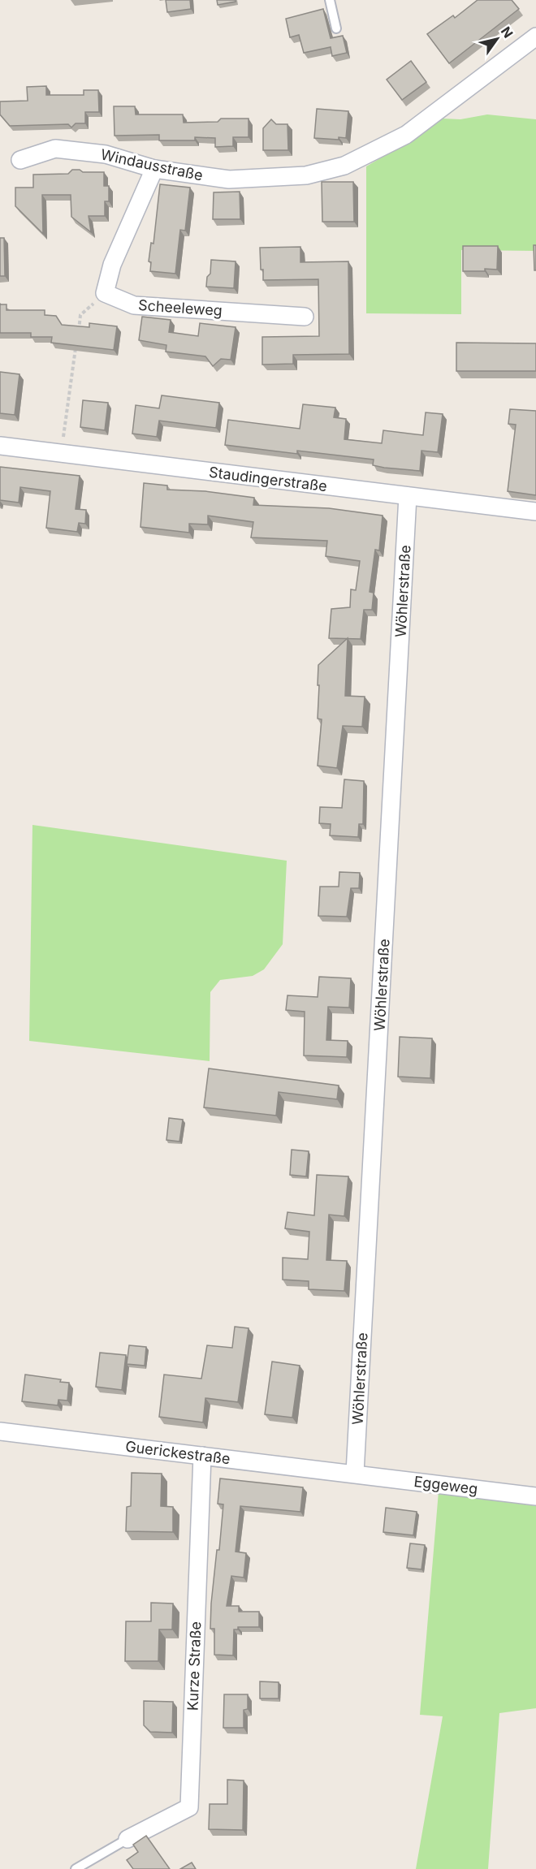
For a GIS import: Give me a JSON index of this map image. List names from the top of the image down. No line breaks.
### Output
{"streets":{"street":["Windausstraße","Scheeleweg","Staudingerstraße","Wöhlerstraße","Guerickestraße","Eggeweg","Kurze Straße"]},"crossings":[["Staudingerstraße","Wöhlerstraße"],["Wöhlerstraße","Guerickestraße"],["Wöhlerstraße","Eggeweg"],["Guerickestraße","Eggeweg"],["Guerickestraße","Kurze Straße"]],"north":"top right"}
